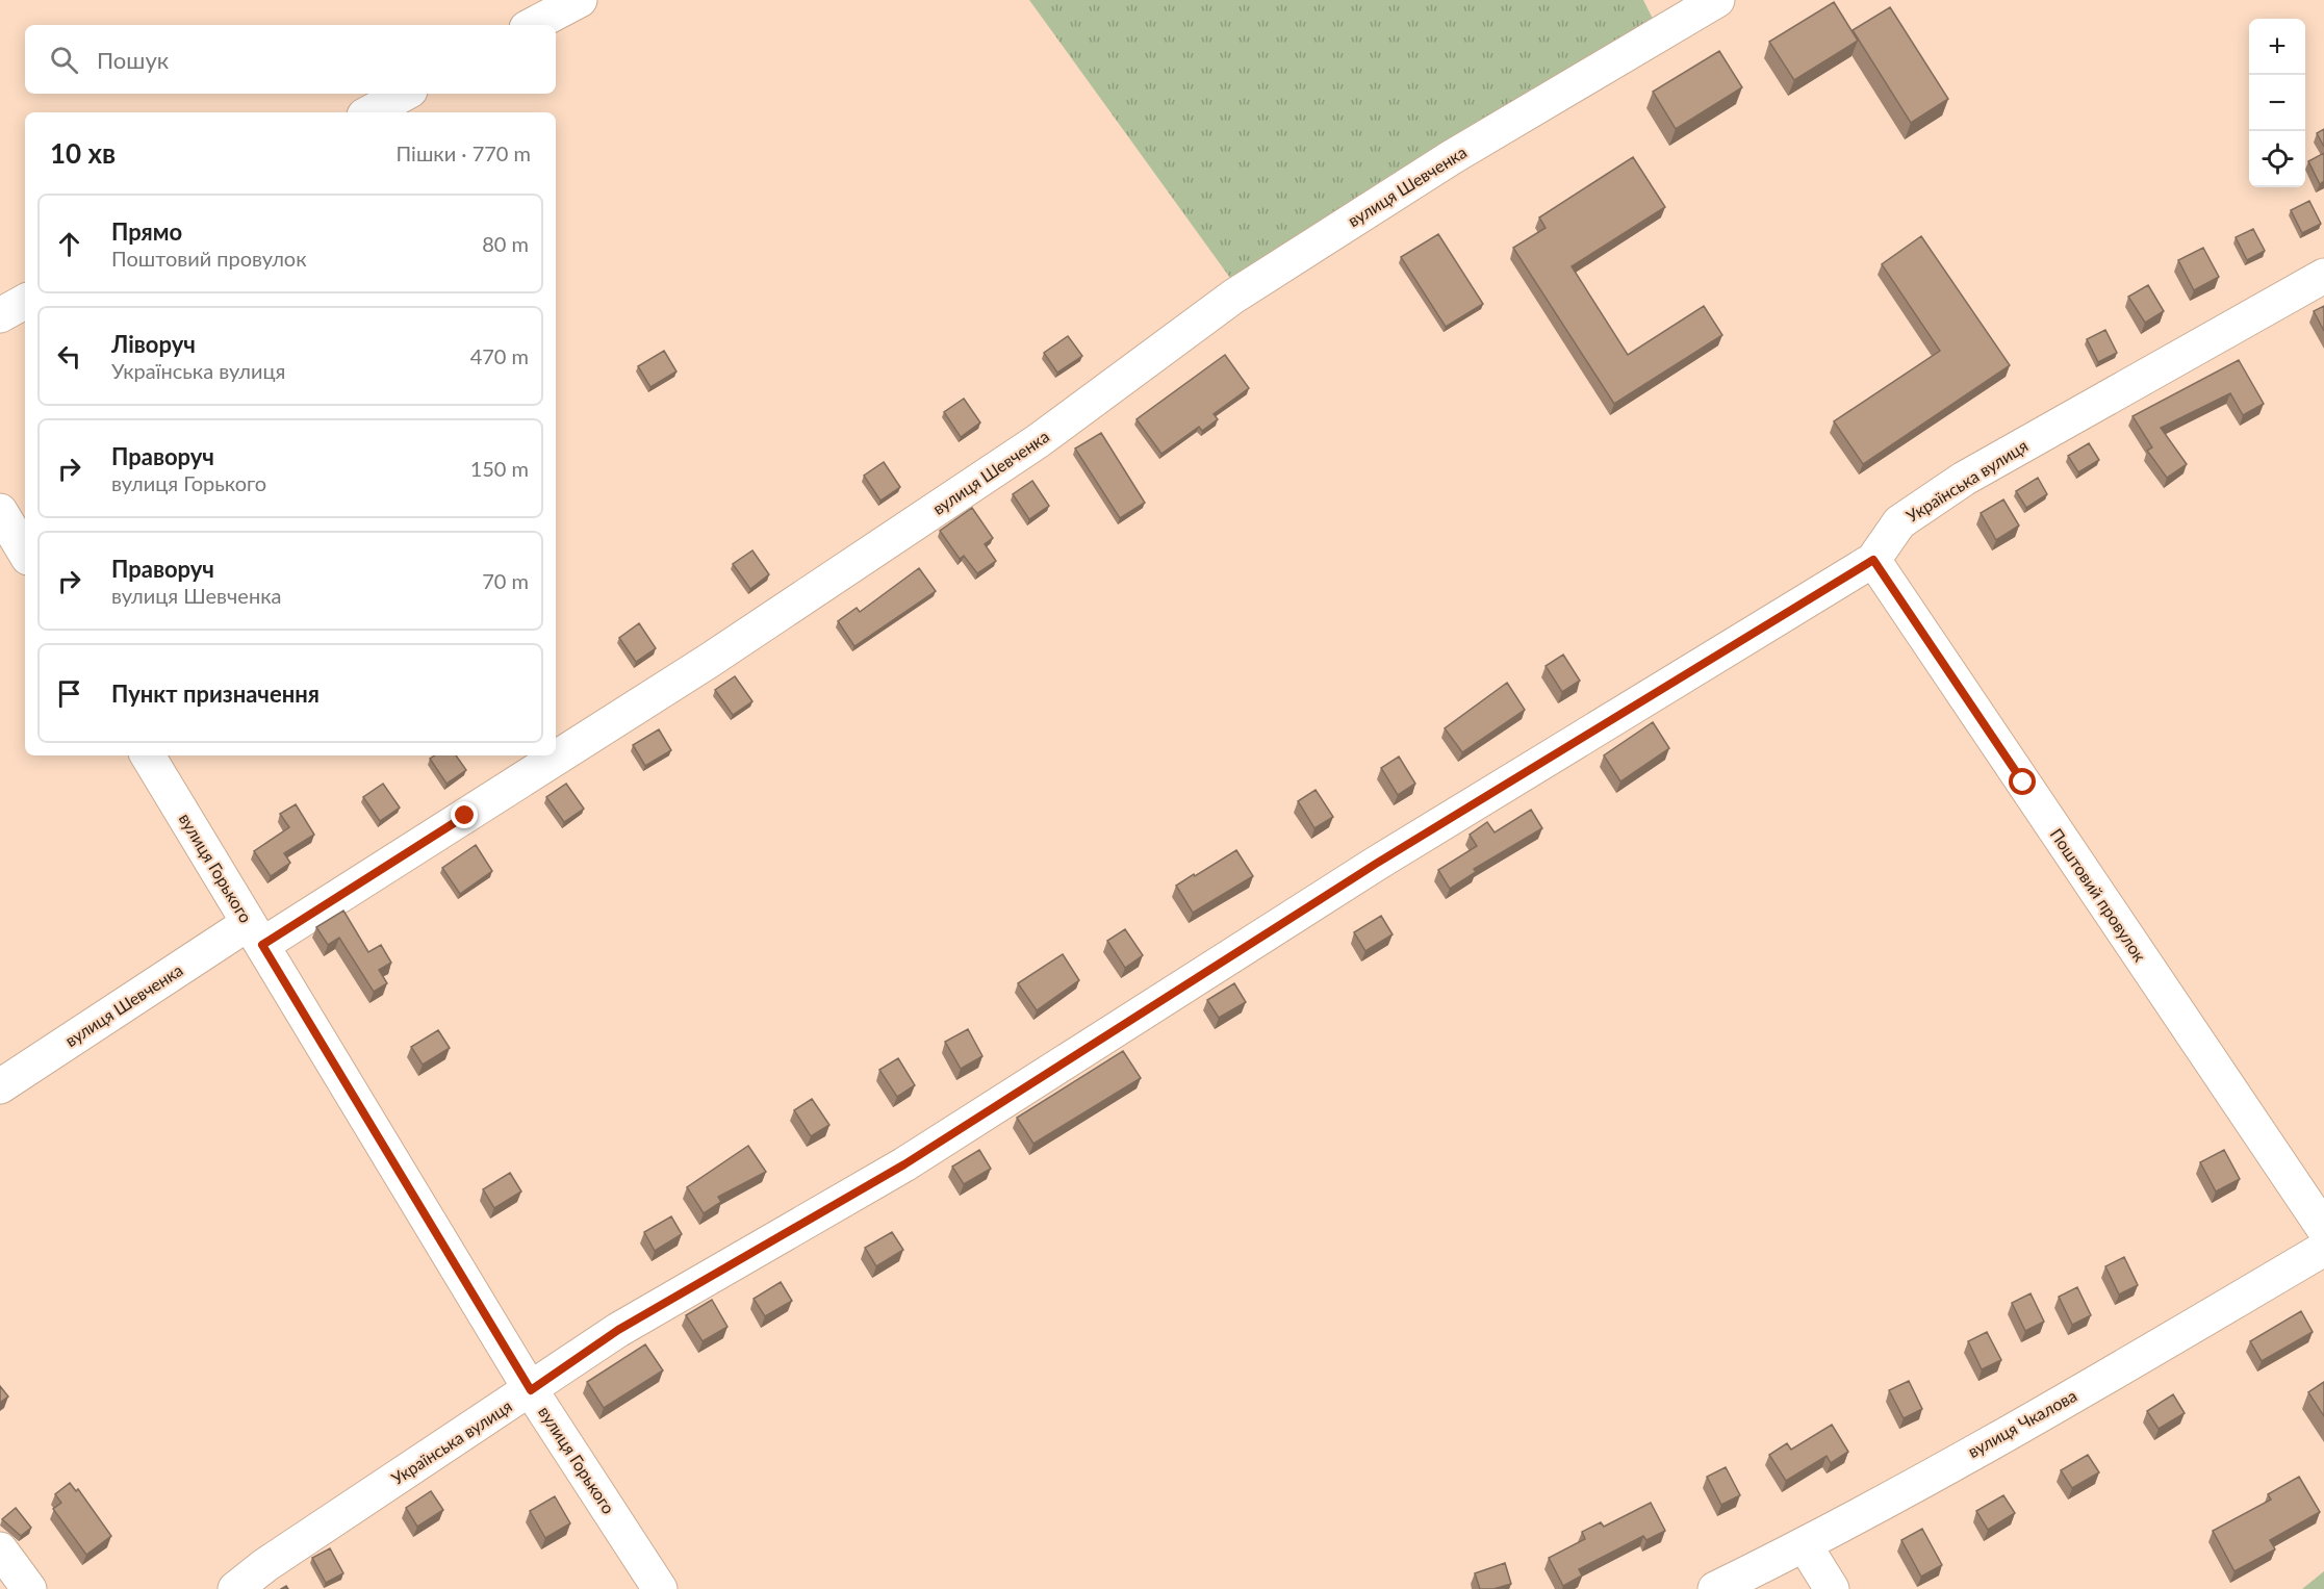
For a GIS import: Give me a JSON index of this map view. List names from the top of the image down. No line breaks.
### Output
{"streets":{"street":["вулиця Шевченка","Українська вулиця","вулиця Горького","Поштовий провулок","вулиця Чкалова"]},"crossings":[["вулиця Шевченка","вулиця Горького"],["Українська вулиця","вулиця Горького"],["Українська вулиця","Поштовий провулок"]],"page":{"map_buttons":["+","−"],"search":"Пошук","heading":["10 хв","Пішки · 770 m"],"list":[["Прямо","Поштовий провулок","80 m"],["Ліворуч","Українська вулиця","470 m"],["Праворуч","вулиця Горького","150 m"],["Праворуч","вулиця Шевченка","70 m"],"Пункт призначення"]}}
